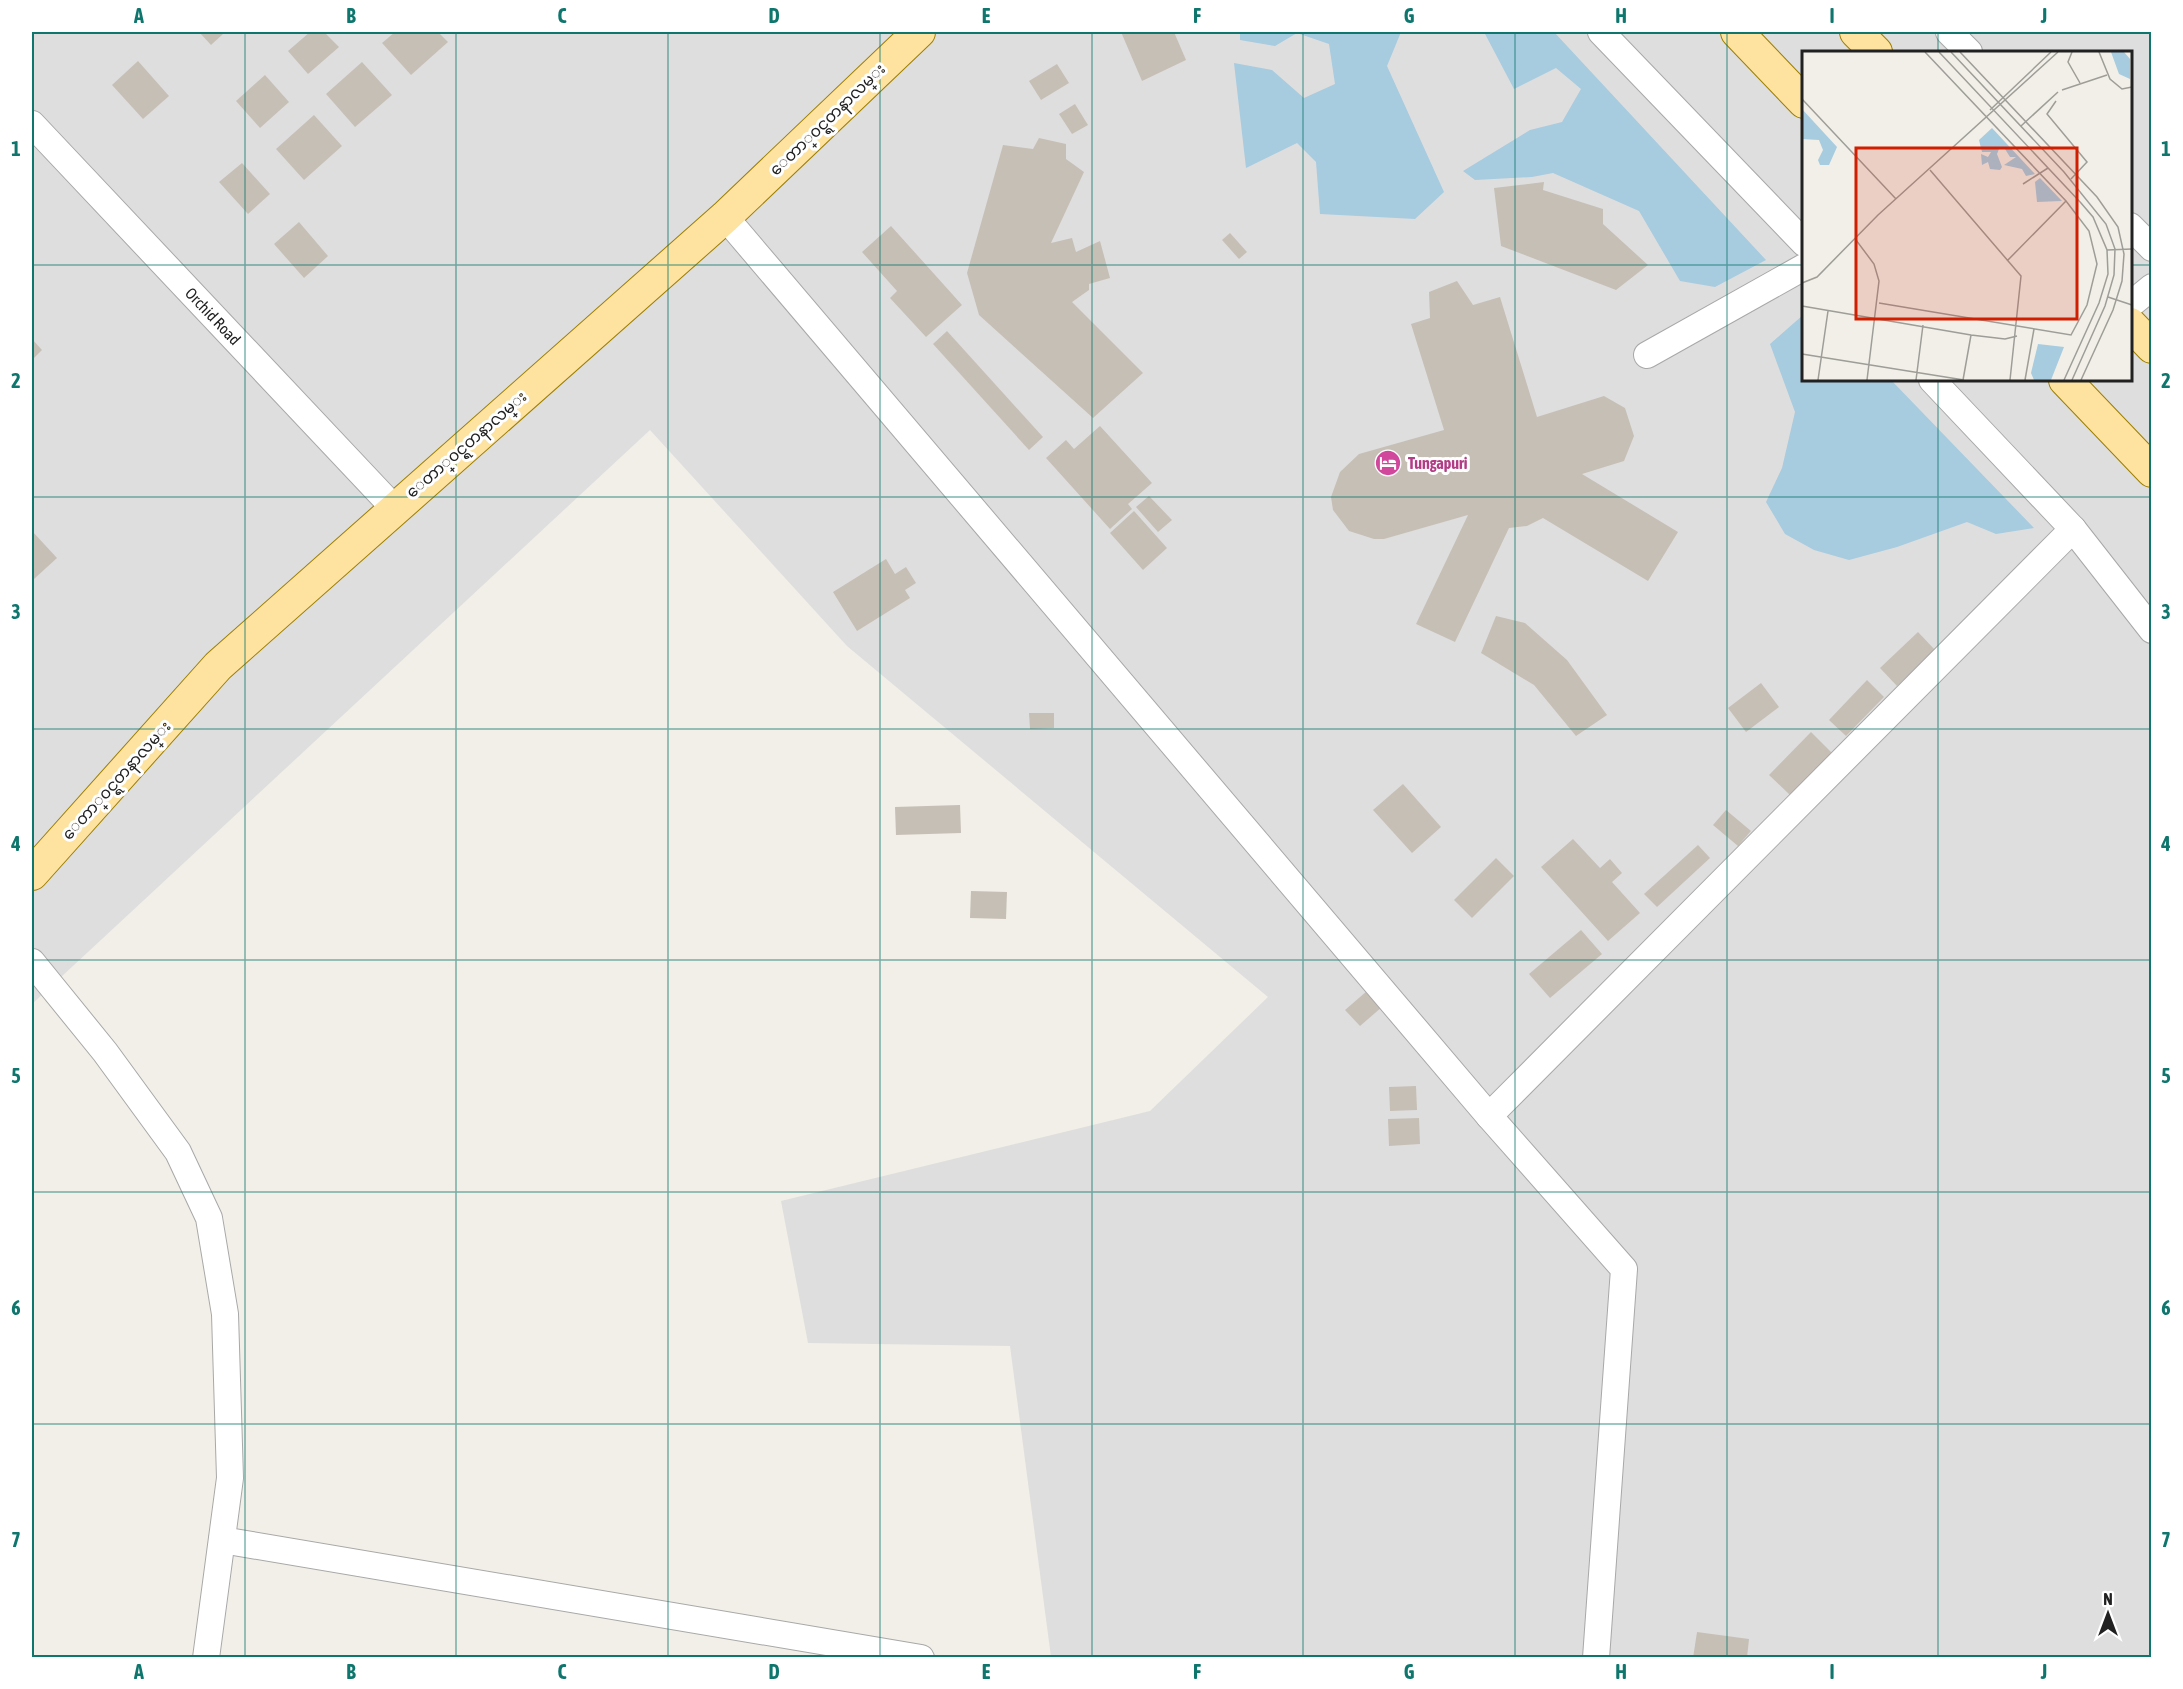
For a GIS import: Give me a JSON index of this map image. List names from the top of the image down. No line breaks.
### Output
{"streets":{"main road":["ေတာ္၀င္ရတနာလမ္း"],"street":["Orchid Road"]},"crossings":[["ေတာ္၀င္ရတနာလမ္း","Orchid Road"]],"places":{"hotel":["Tungapuri"]},"north":"top","grid":{"columns":["A","B","C","D","E","F","G","H","I","J"],"rows":["1","2","3","4","5","6","7"]}}
